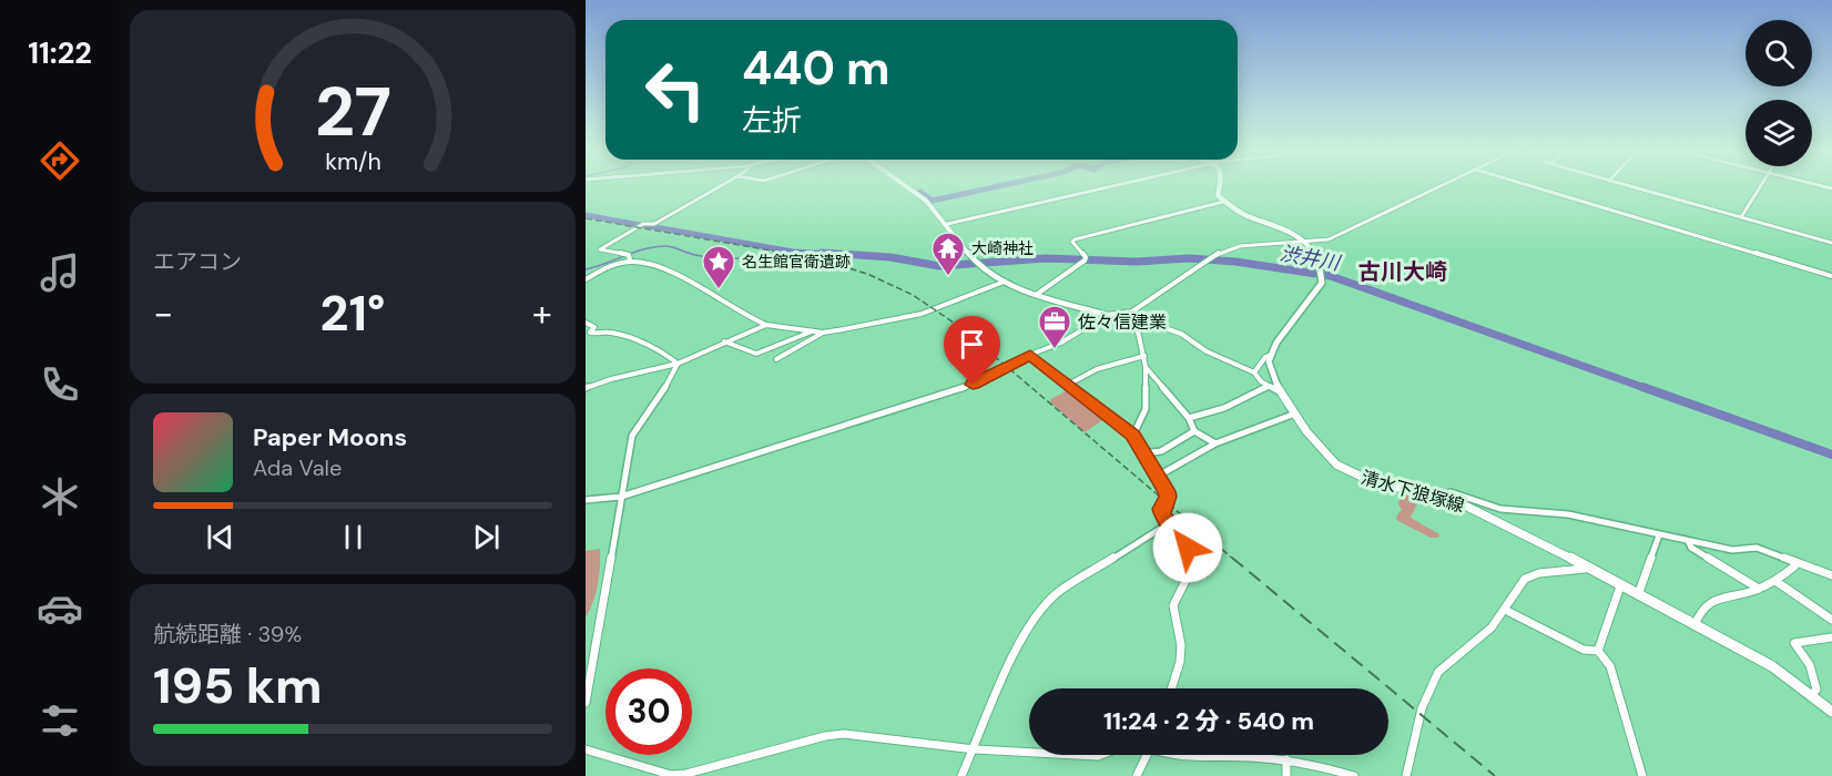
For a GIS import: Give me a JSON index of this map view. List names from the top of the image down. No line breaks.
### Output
{"streets":{"main road":["清水下狼塚線"]},"districts":["古川大崎"],"water":["渋井川"],"places":{"temple":["大崎神社"],"place":["名生館官衛遺跡"],"office":["佐々信建業"]},"page":{"tabs":"11:22","turn":["440 m","左折"],"tile":["エアコン",["航続距離 · 39%","195 km"]],"heat":["−","21°","+"],"song":["Paper Moons","Ada Vale"],"limit":"30","trip":"11:24 · 2 分 · 540 m","gauge":["27","km/h"]}}
